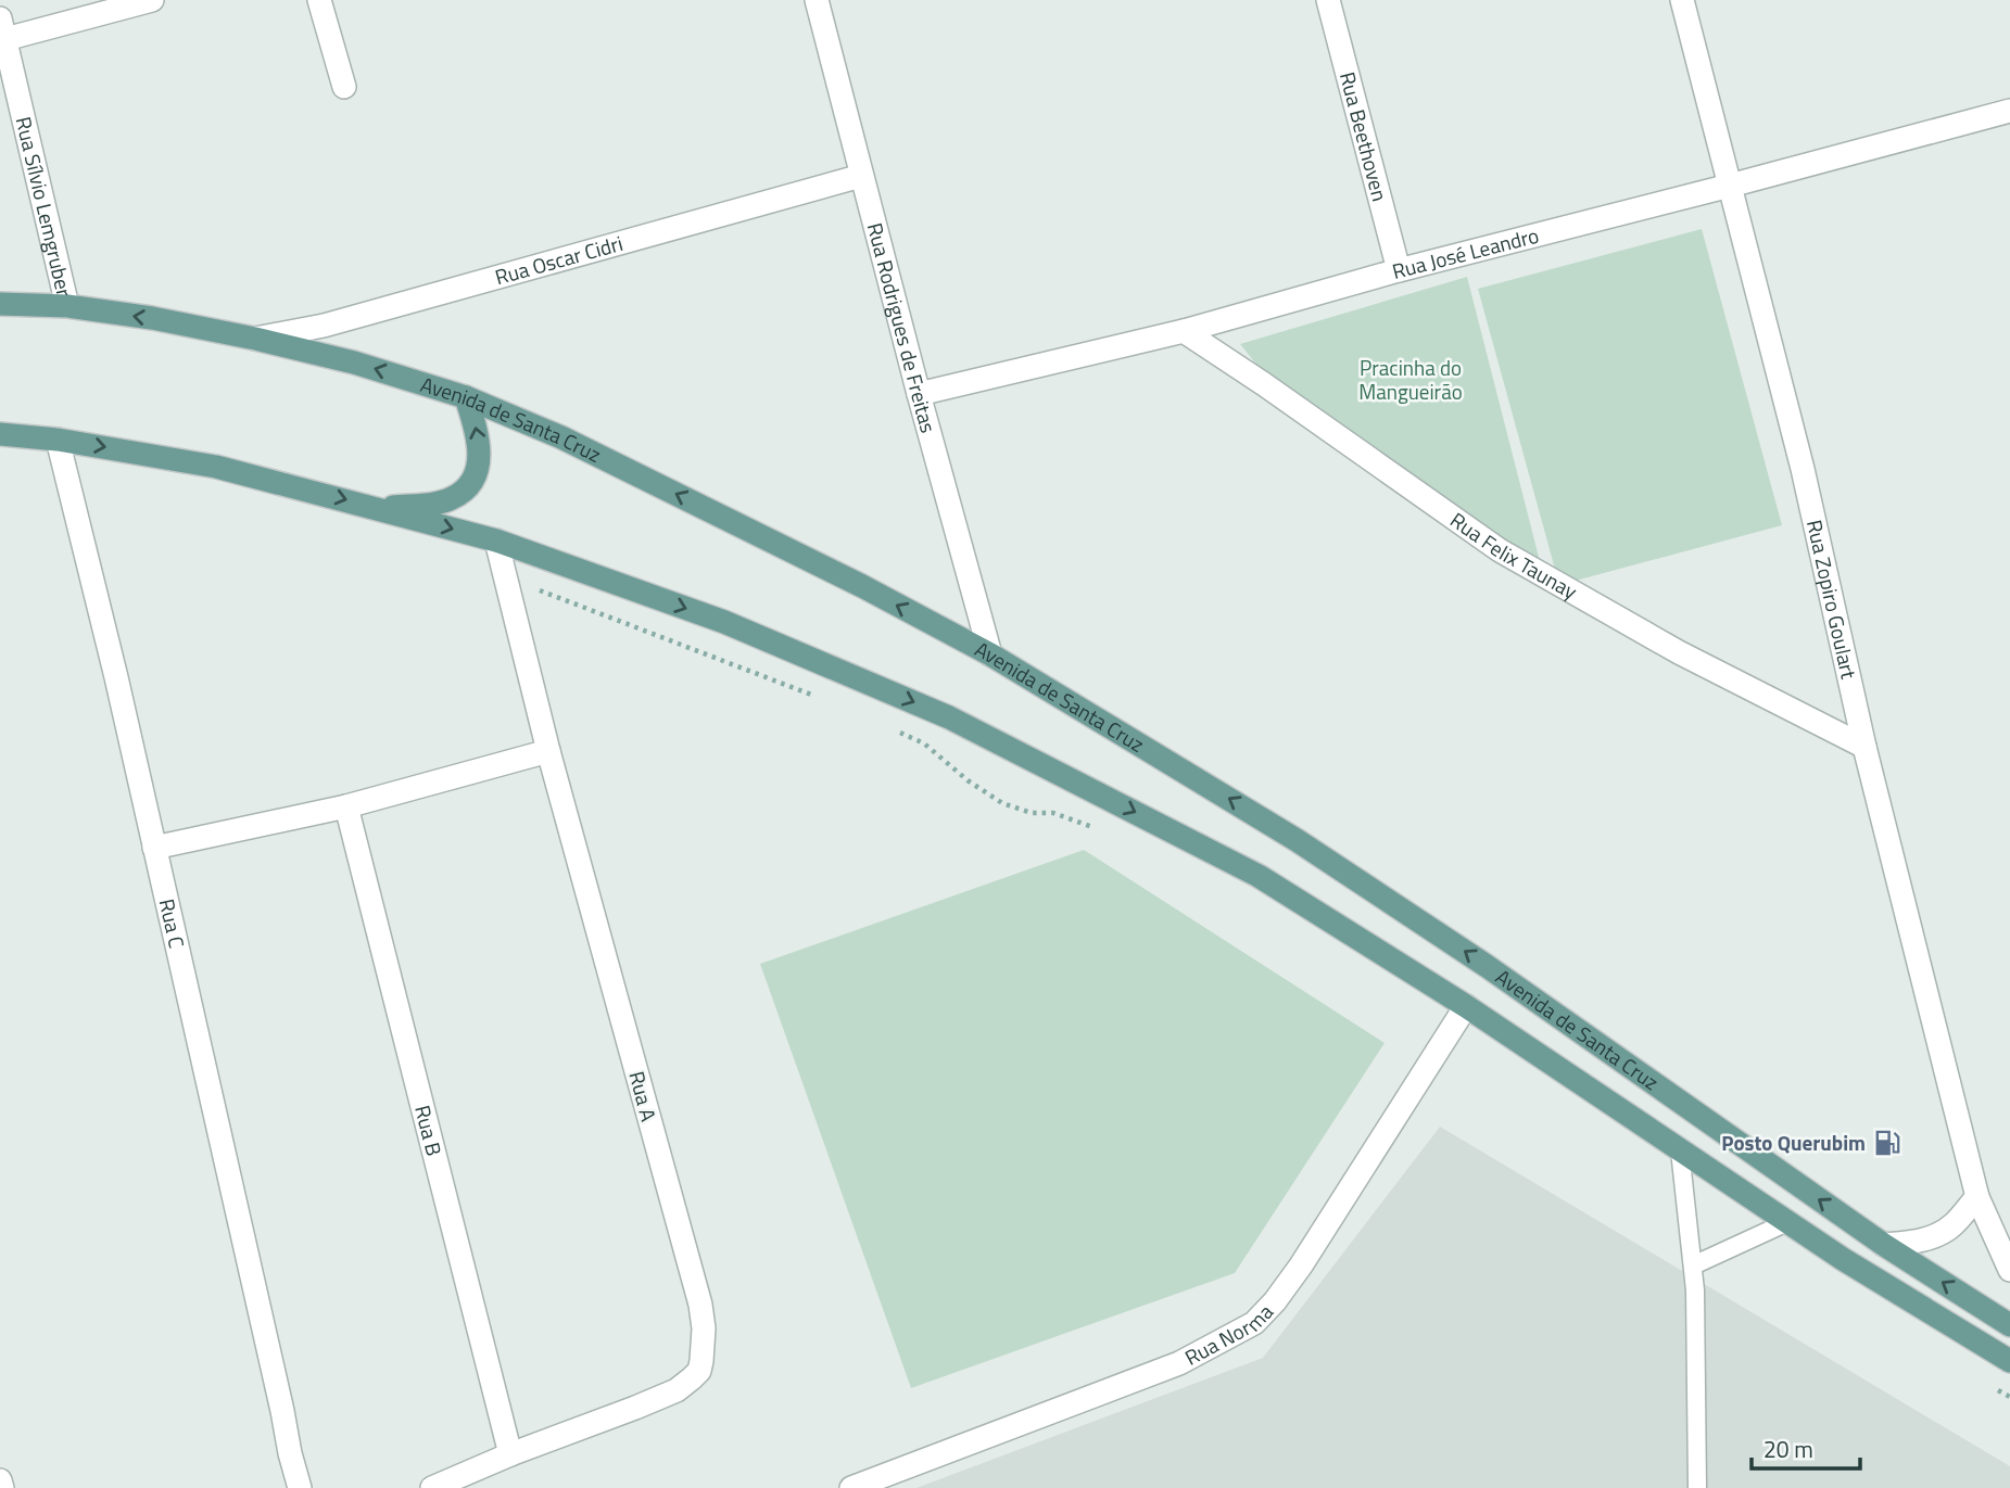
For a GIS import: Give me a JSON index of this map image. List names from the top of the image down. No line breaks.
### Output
{"streets":{"main road":["Avenida de Santa Cruz"],"street":["Rua Beethoven","Rua Sílvio Lemgruber","Rua José Leandro","Rua Oscar Cidri","Rua Rodrigues de Freitas","Rua Felix Taunay","Rua Zopiro Goulart","Rua C","Rua A","Rua B","Rua Norma"]},"crossings":[["Rua Beethoven","Rua José Leandro"],["Rua Sílvio Lemgruber","Avenida de Santa Cruz"],["Rua José Leandro","Rua Rodrigues de Freitas"],["Rua José Leandro","Rua Felix Taunay"],["Rua José Leandro","Rua Zopiro Goulart"],["Rua Oscar Cidri","Rua Rodrigues de Freitas"],["Rua Oscar Cidri","Avenida de Santa Cruz"],["Rua Rodrigues de Freitas","Avenida de Santa Cruz"],["Avenida de Santa Cruz","Rua C"],["Avenida de Santa Cruz","Rua A"],["Avenida de Santa Cruz","Rua Norma"],["Rua Felix Taunay","Rua Zopiro Goulart"],["Rua A","Rua B"]],"parks":["Pracinha do Mangueirão"],"places":{"fuel station":["Posto Querubim"]},"scale_bar":"20 m"}
